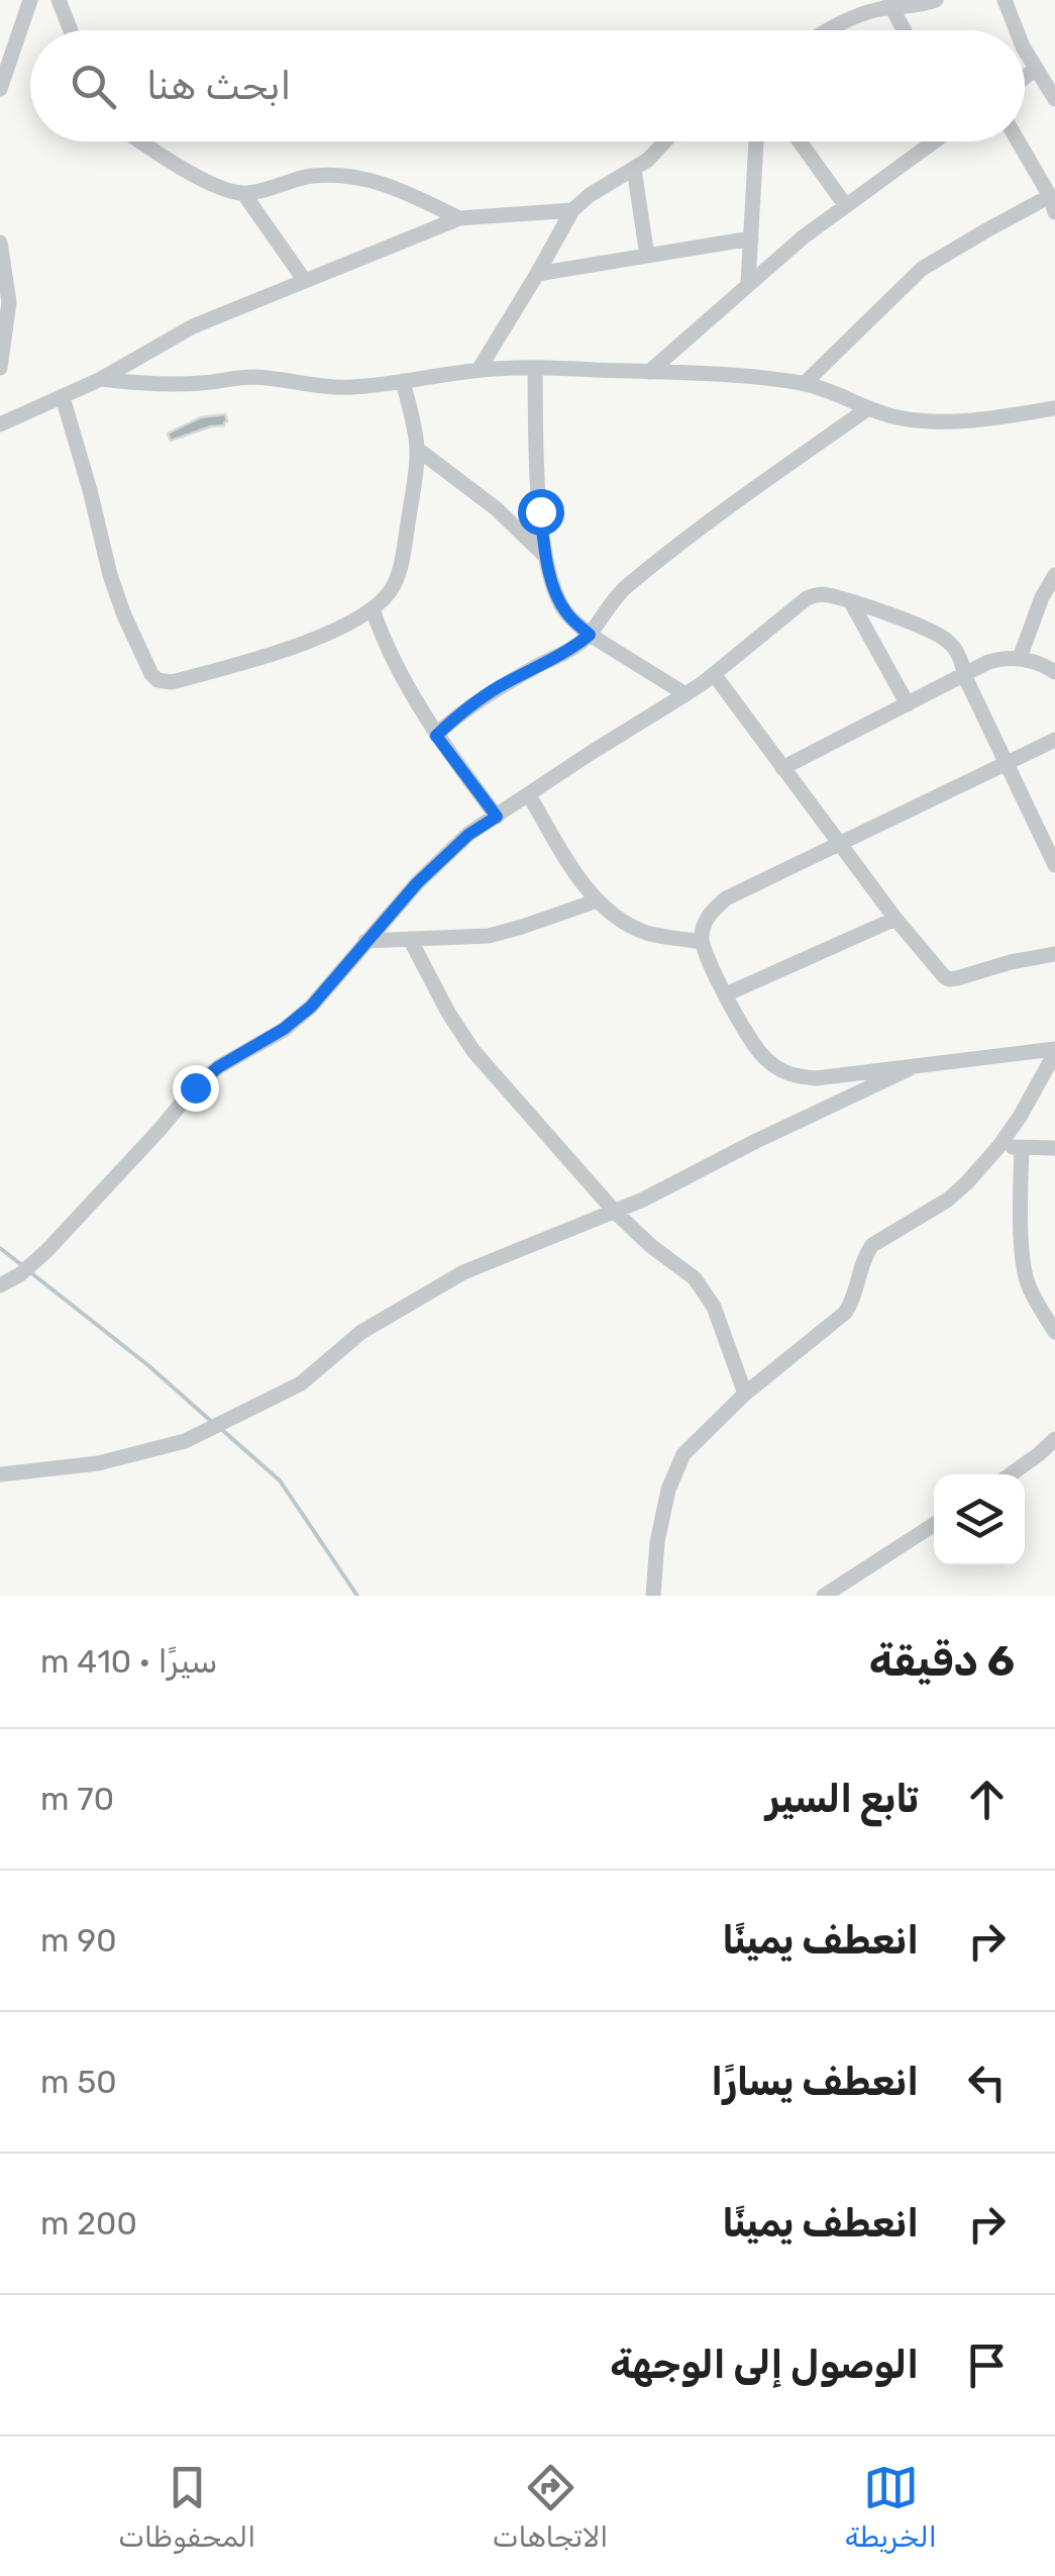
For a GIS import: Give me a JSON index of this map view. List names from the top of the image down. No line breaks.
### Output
{"page":{"search":"ابحث هنا","heading":["6 دقيقة","سيرًا · 410 m"],"list":[["تابع السير","70 m"],["انعطف يمينًا","90 m"],["انعطف يسارًا","50 m"],["انعطف يمينًا","200 m"],"الوصول إلى الوجهة"],"nav":["الخريطة","الاتجاهات","المحفوظات"]}}
